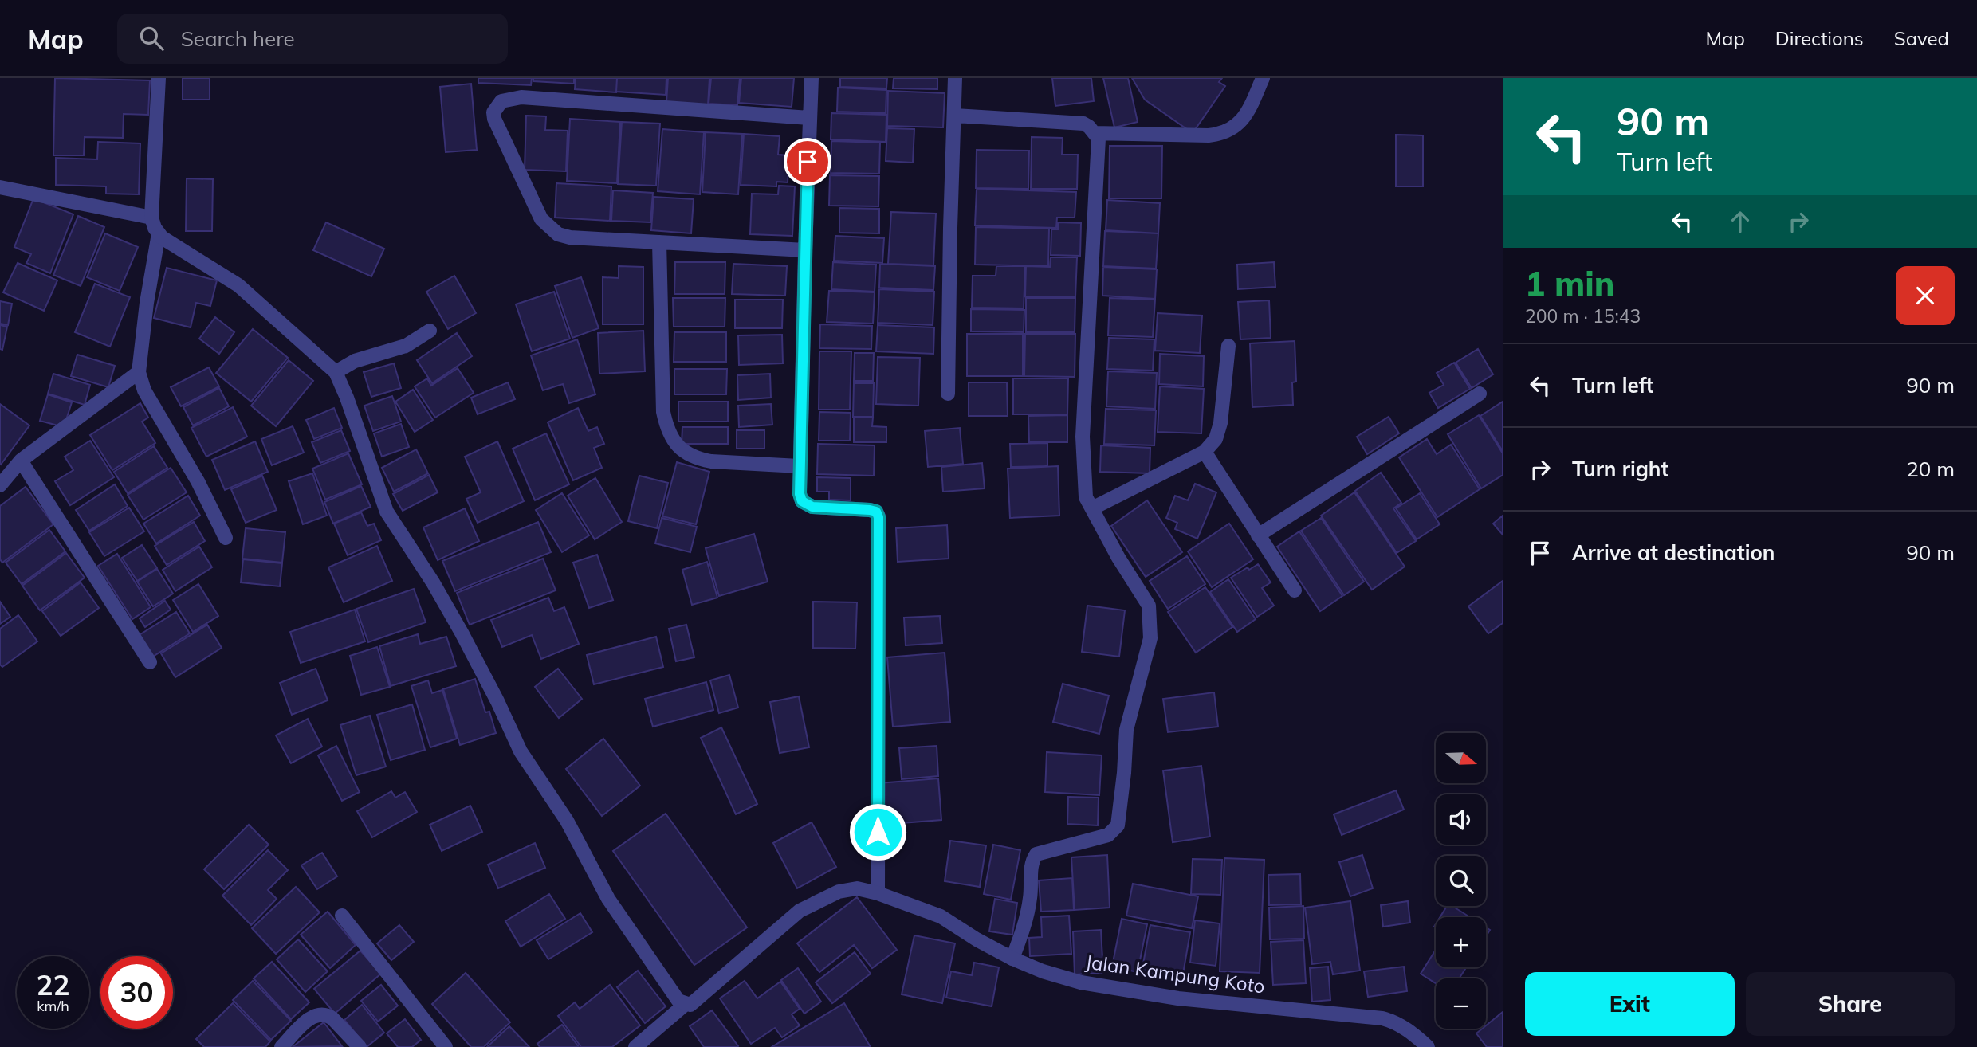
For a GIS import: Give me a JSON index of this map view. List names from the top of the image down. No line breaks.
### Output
{"streets":{"street":["Jalan Kampung Koto"]},"north":"right","page":{"header":"Map","search":"Search here","nav":["Map","Directions","Saved"],"turn":["90 m","Turn left"],"heading":["1 min","200 m · 15:43"],"list":[{"name":"Turn left","value":"90 m"},{"name":"Turn right","value":"20 m"},{"name":"Arrive at destination","value":"90 m"}],"map_buttons":["+","−"],"speed":"22 km/h","limit":"30","buttons":["Exit","Share"]}}
